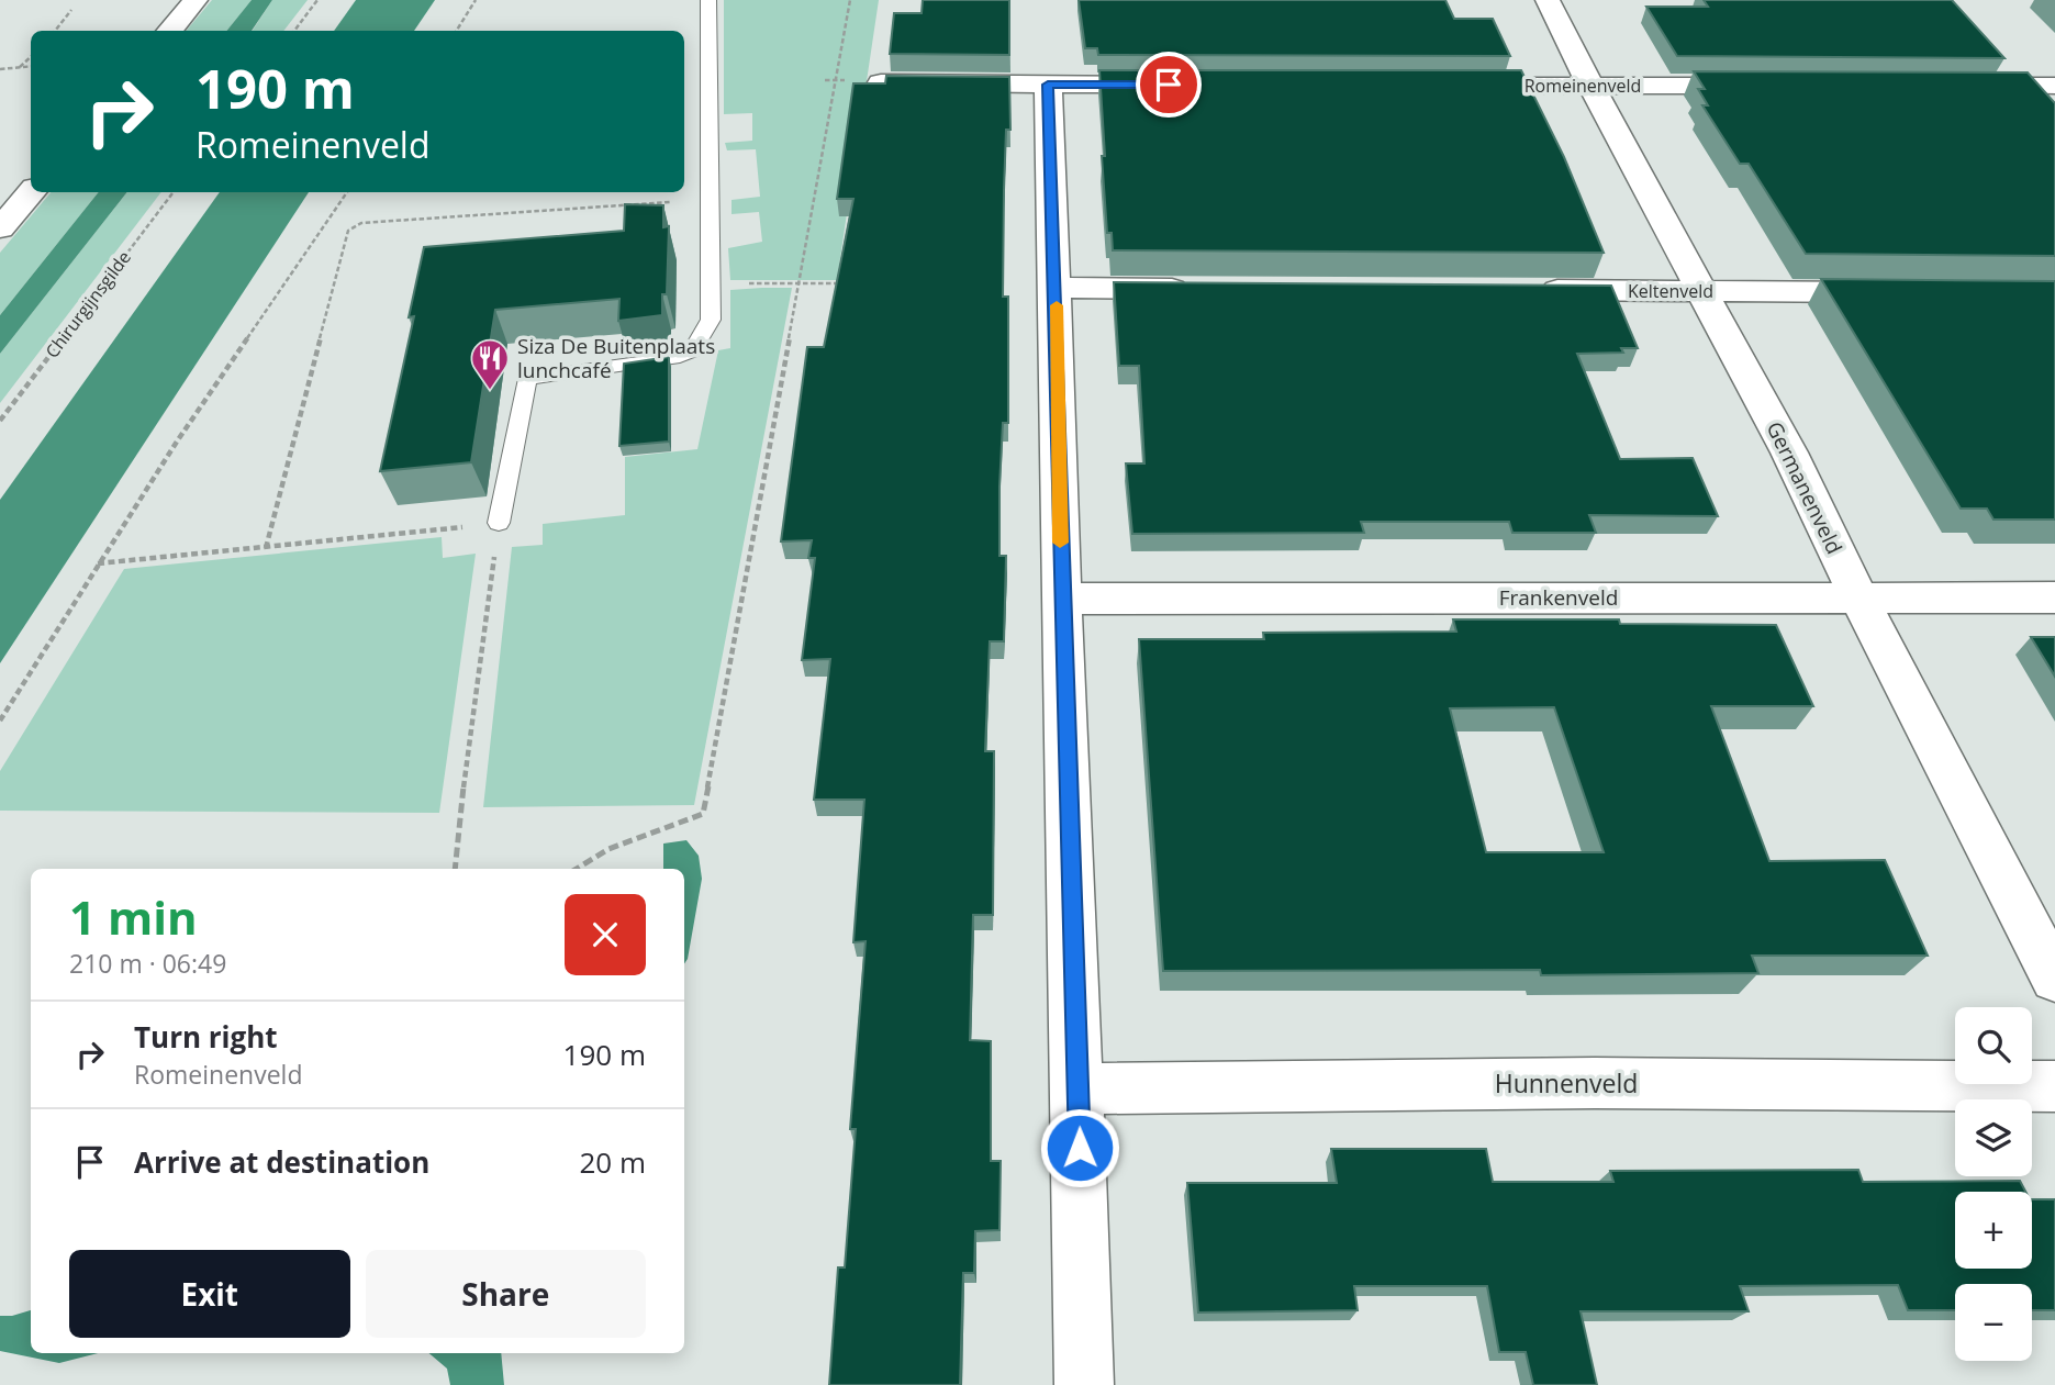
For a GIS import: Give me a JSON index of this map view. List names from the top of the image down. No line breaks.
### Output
{"streets":{"street":["Romeinenveld","Keltenveld","Germanenveld","Frankenveld","Hunnenveld"],"path":["Chirurgijnsgilde"]},"crossings":[["Romeinenveld","Germanenveld"],["Keltenveld","Germanenveld"],["Germanenveld","Frankenveld"]],"places":{"restaurant":["Siza De Buitenplaats lunchcafé"]},"page":{"turn":["190 m","Romeinenveld"],"heading":["1 min","210 m · 06:49"],"list":[{"name":"Turn right","note":"Romeinenveld","value":"190 m"},{"name":"Arrive at destination","value":"20 m"}],"map_buttons":["+","−"],"buttons":["Exit","Share"]}}
